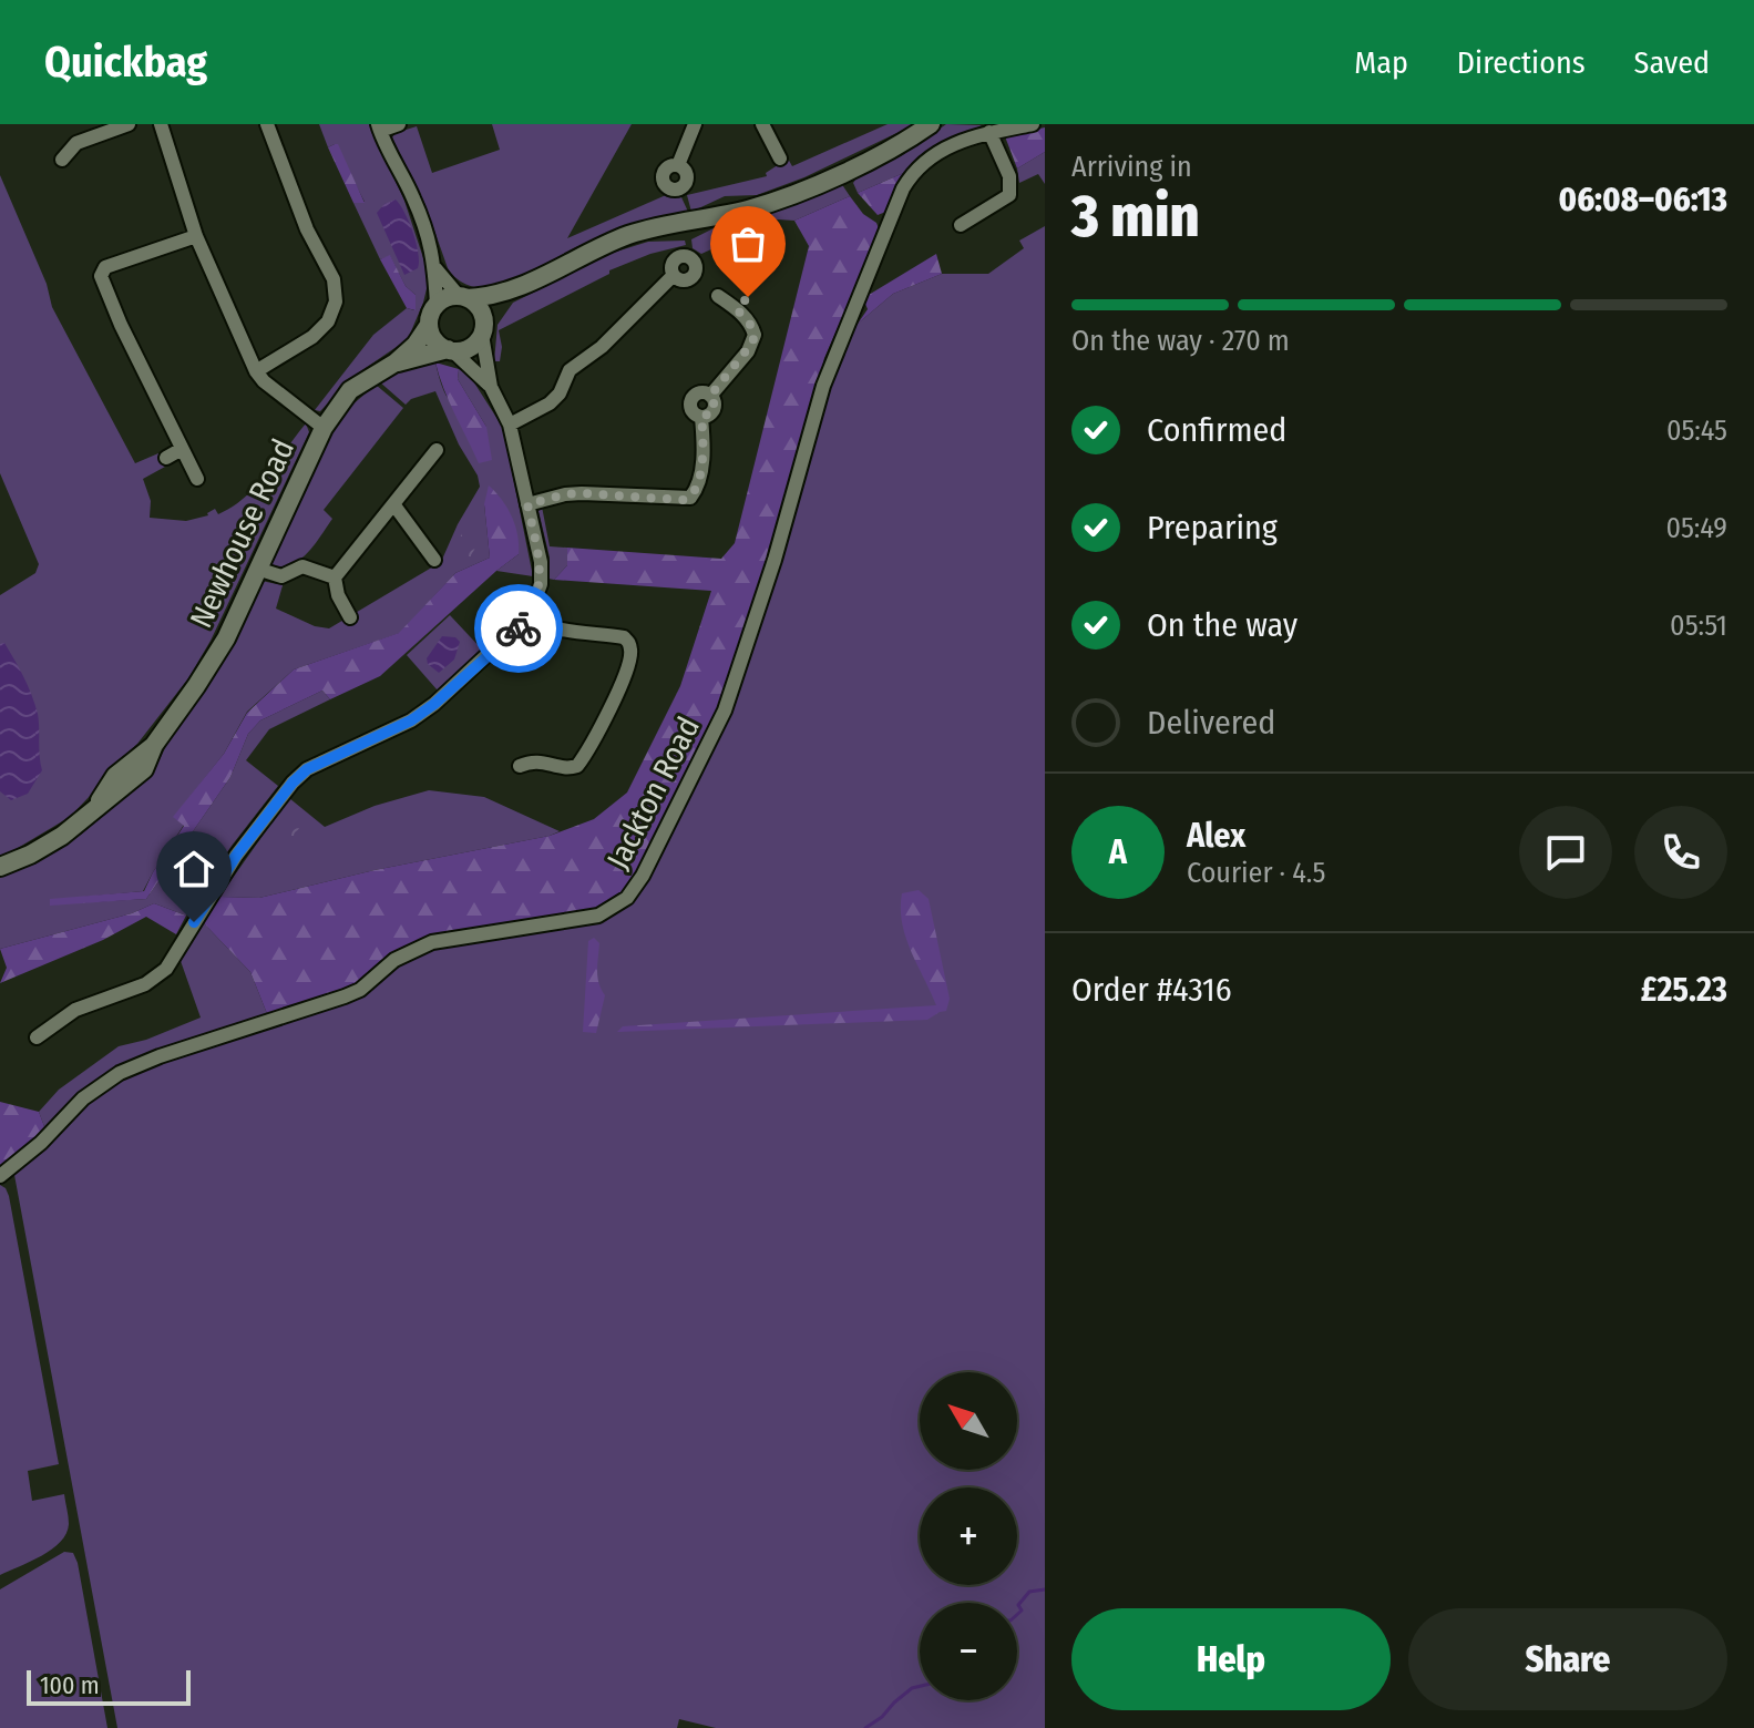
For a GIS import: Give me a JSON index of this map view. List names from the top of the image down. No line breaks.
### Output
{"streets":{"street":["Newhouse Road","Jackton Road"]},"scale_bar":"100 m","north":"top left","page":{"header":"Quickbag","nav":["Map","Directions","Saved"],"heading":["3 min","Arriving in","06:08–06:13"],"panel":["Alex","Courier · 4.5","Order #4316","£25.23"],"bar":"On the way · 270 m","list":[["Confirmed","05:45"],["Preparing","05:49"],["On the way","05:51"],"Delivered"],"round":"A","map_buttons":["+","−"],"buttons":["Help","Share"],"scale":"100 m"}}
